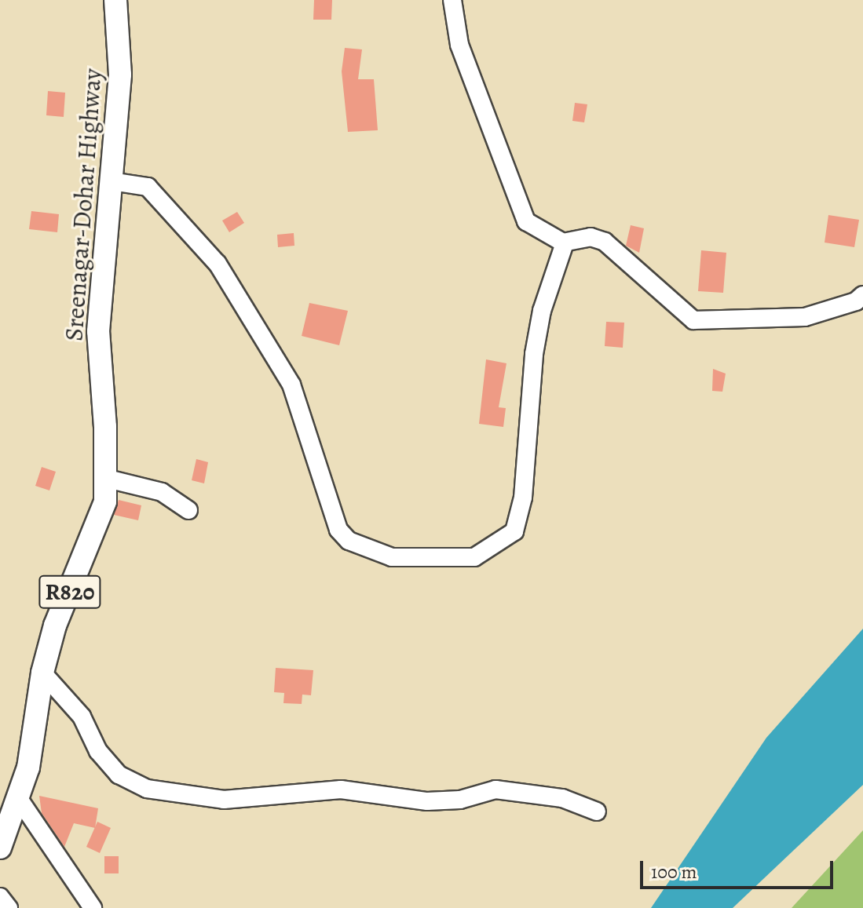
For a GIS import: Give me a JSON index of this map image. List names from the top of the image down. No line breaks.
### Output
{"streets":{"main road":["Sreenagar-Dohar Highway","R820"]},"scale_bar":"100 m"}
